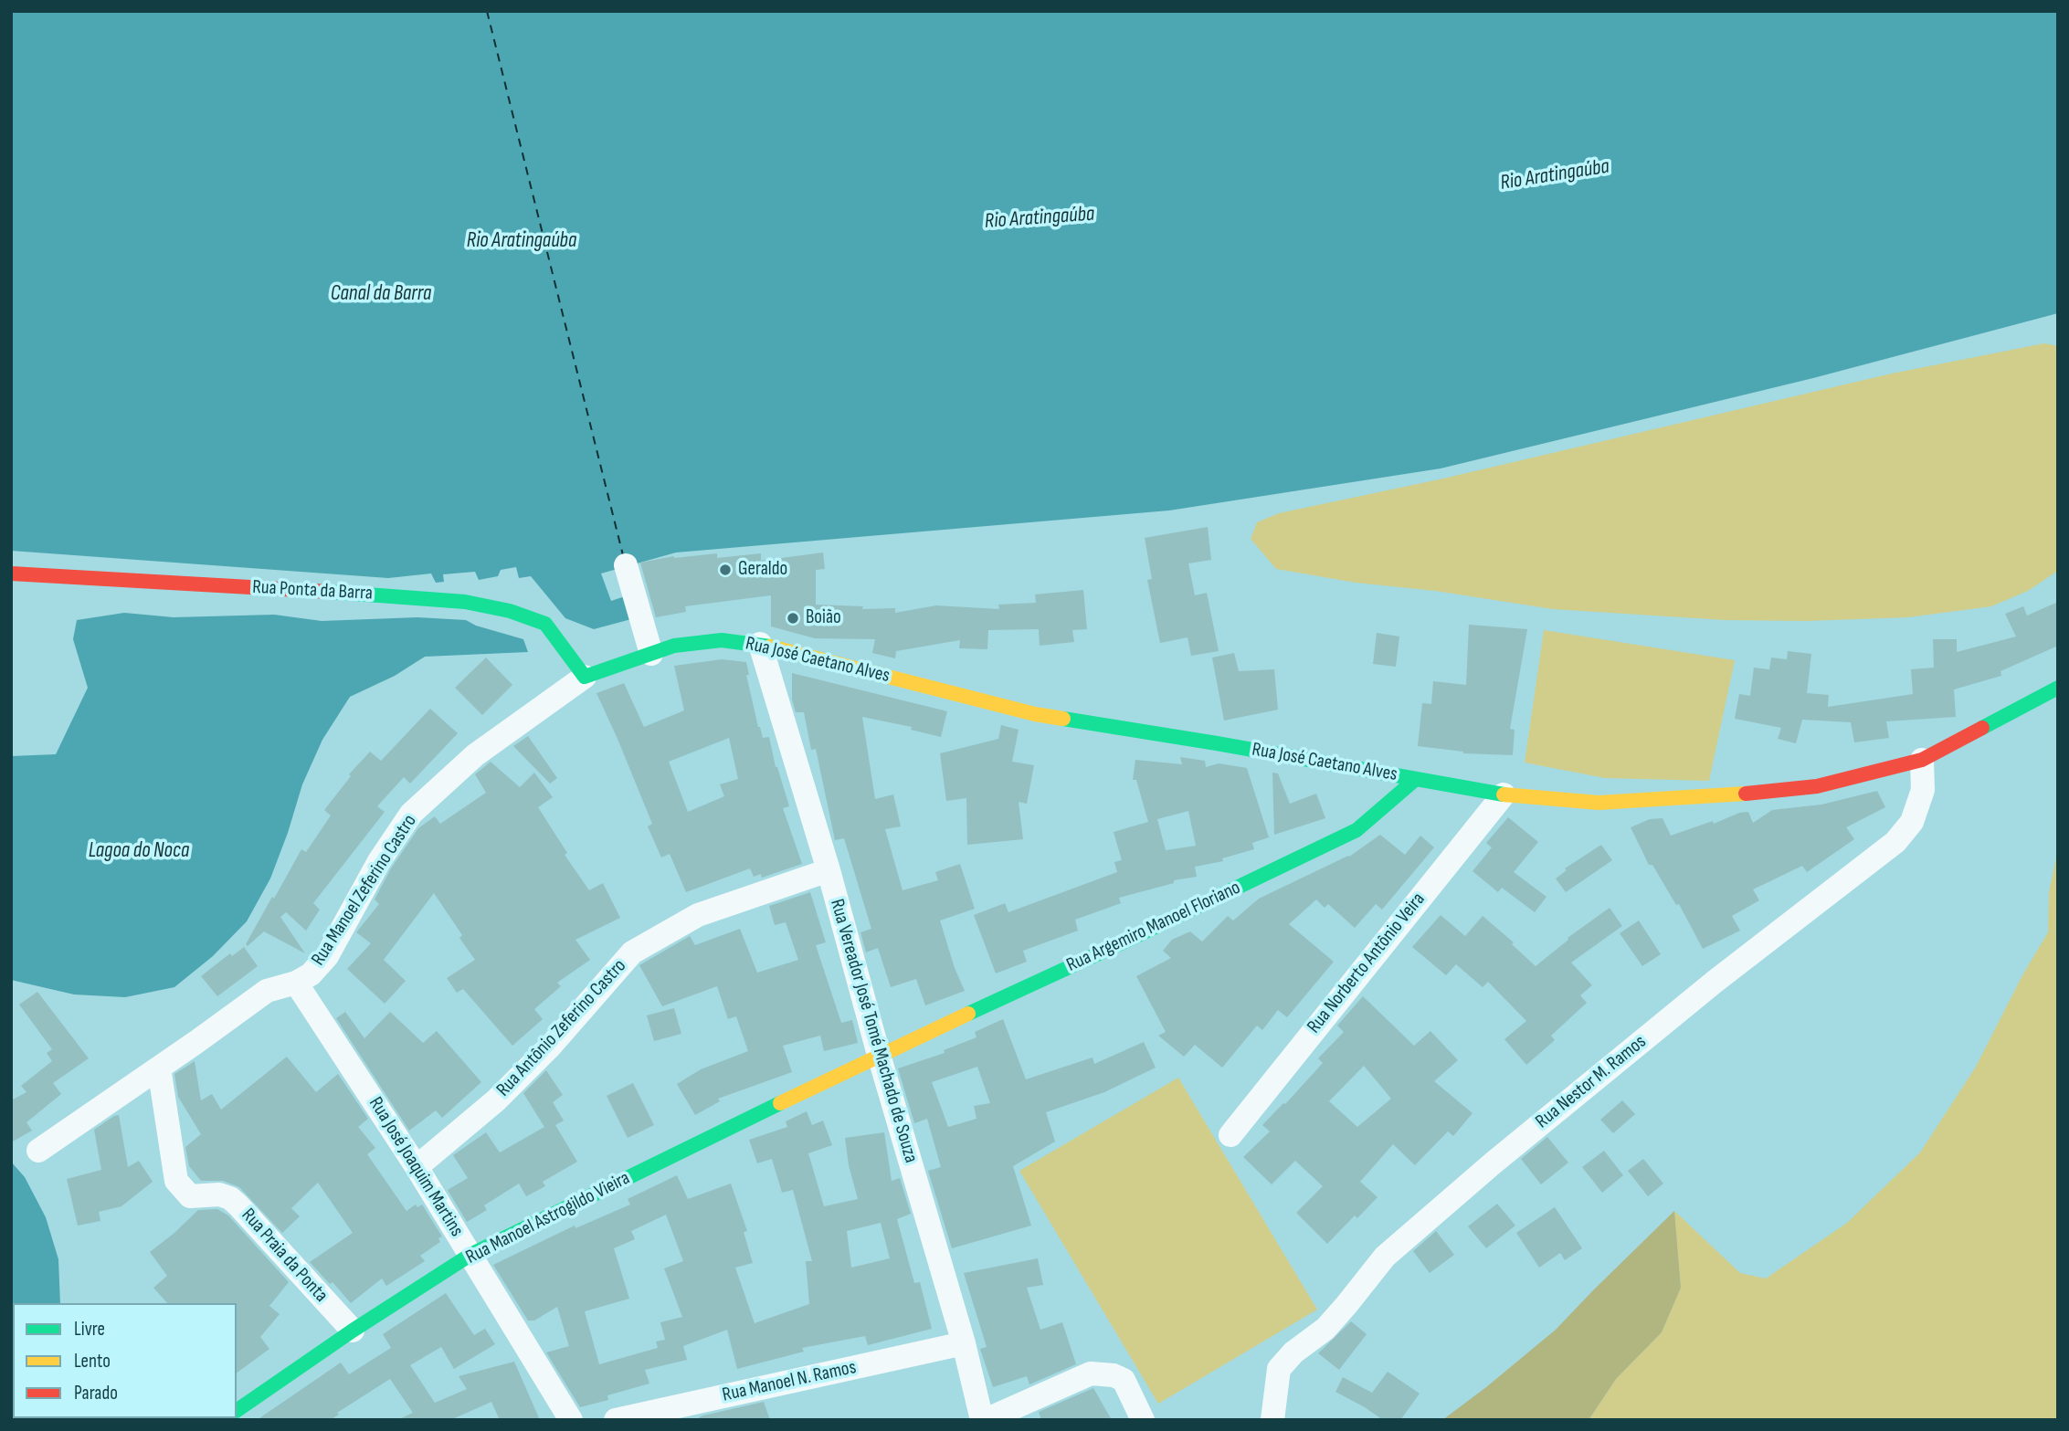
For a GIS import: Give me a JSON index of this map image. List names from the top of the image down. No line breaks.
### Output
{"streets":{"street":["Rua Ponta da Barra","Rua José Caetano Alves","Rua Manoel Zeferino Castro","Rua Argemiro Manoel Floriano","Rua Norberto Antônio Veira","Rua Antônio Zeferino Castro","Rua Vereador José Tomé Machado de Souza","Rua Nestor M. Ramos","Rua José Joaquim Martins","Rua Manoel Astrogildo Vieira","Rua Praia da Ponta","Rua Manoel N. Ramos"]},"crossings":[["Rua Ponta da Barra","Rua José Caetano Alves"],["Rua Ponta da Barra","Rua Manoel Zeferino Castro"],["Rua José Caetano Alves","Rua Manoel Zeferino Castro"],["Rua José Caetano Alves","Rua Argemiro Manoel Floriano"],["Rua José Caetano Alves","Rua Norberto Antônio Veira"],["Rua José Caetano Alves","Rua Vereador José Tomé Machado de Souza"],["Rua José Caetano Alves","Rua Nestor M. Ramos"],["Rua Manoel Zeferino Castro","Rua José Joaquim Martins"],["Rua Manoel Zeferino Castro","Rua Praia da Ponta"],["Rua Argemiro Manoel Floriano","Rua Vereador José Tomé Machado de Souza"],["Rua Argemiro Manoel Floriano","Rua Manoel Astrogildo Vieira"],["Rua Antônio Zeferino Castro","Rua Vereador José Tomé Machado de Souza"],["Rua Antônio Zeferino Castro","Rua José Joaquim Martins"],["Rua Vereador José Tomé Machado de Souza","Rua Manoel Astrogildo Vieira"],["Rua Vereador José Tomé Machado de Souza","Rua Manoel N. Ramos"],["Rua José Joaquim Martins","Rua Manoel Astrogildo Vieira"],["Rua Manoel Astrogildo Vieira","Rua Praia da Ponta"]],"water":["Rio Aratingaúba","Canal da Barra","Lagoa do Noca"],"places":["Geraldo","Boião"],"legend":["Livre","Lento","Parado"]}
